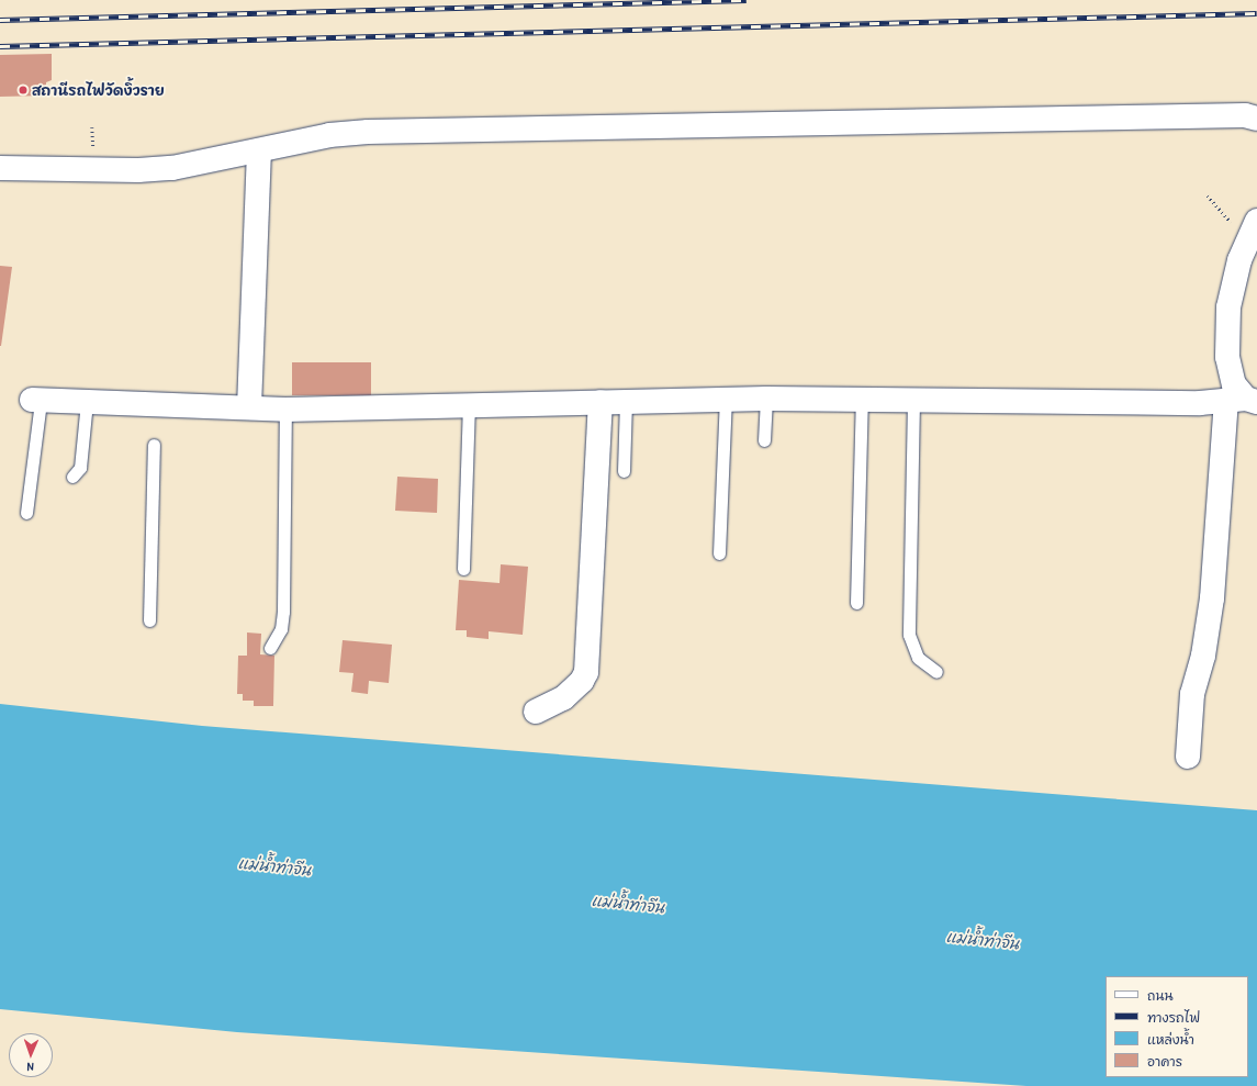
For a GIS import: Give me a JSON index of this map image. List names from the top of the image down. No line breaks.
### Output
{"water":["แม่น้ำท่าจีน"],"places":["สถานีรถไฟวัดงิ้วราย"],"legend":["ถนน","ทางรถไฟ","แหล่งน้ำ","อาคาร"],"north":"bottom"}
